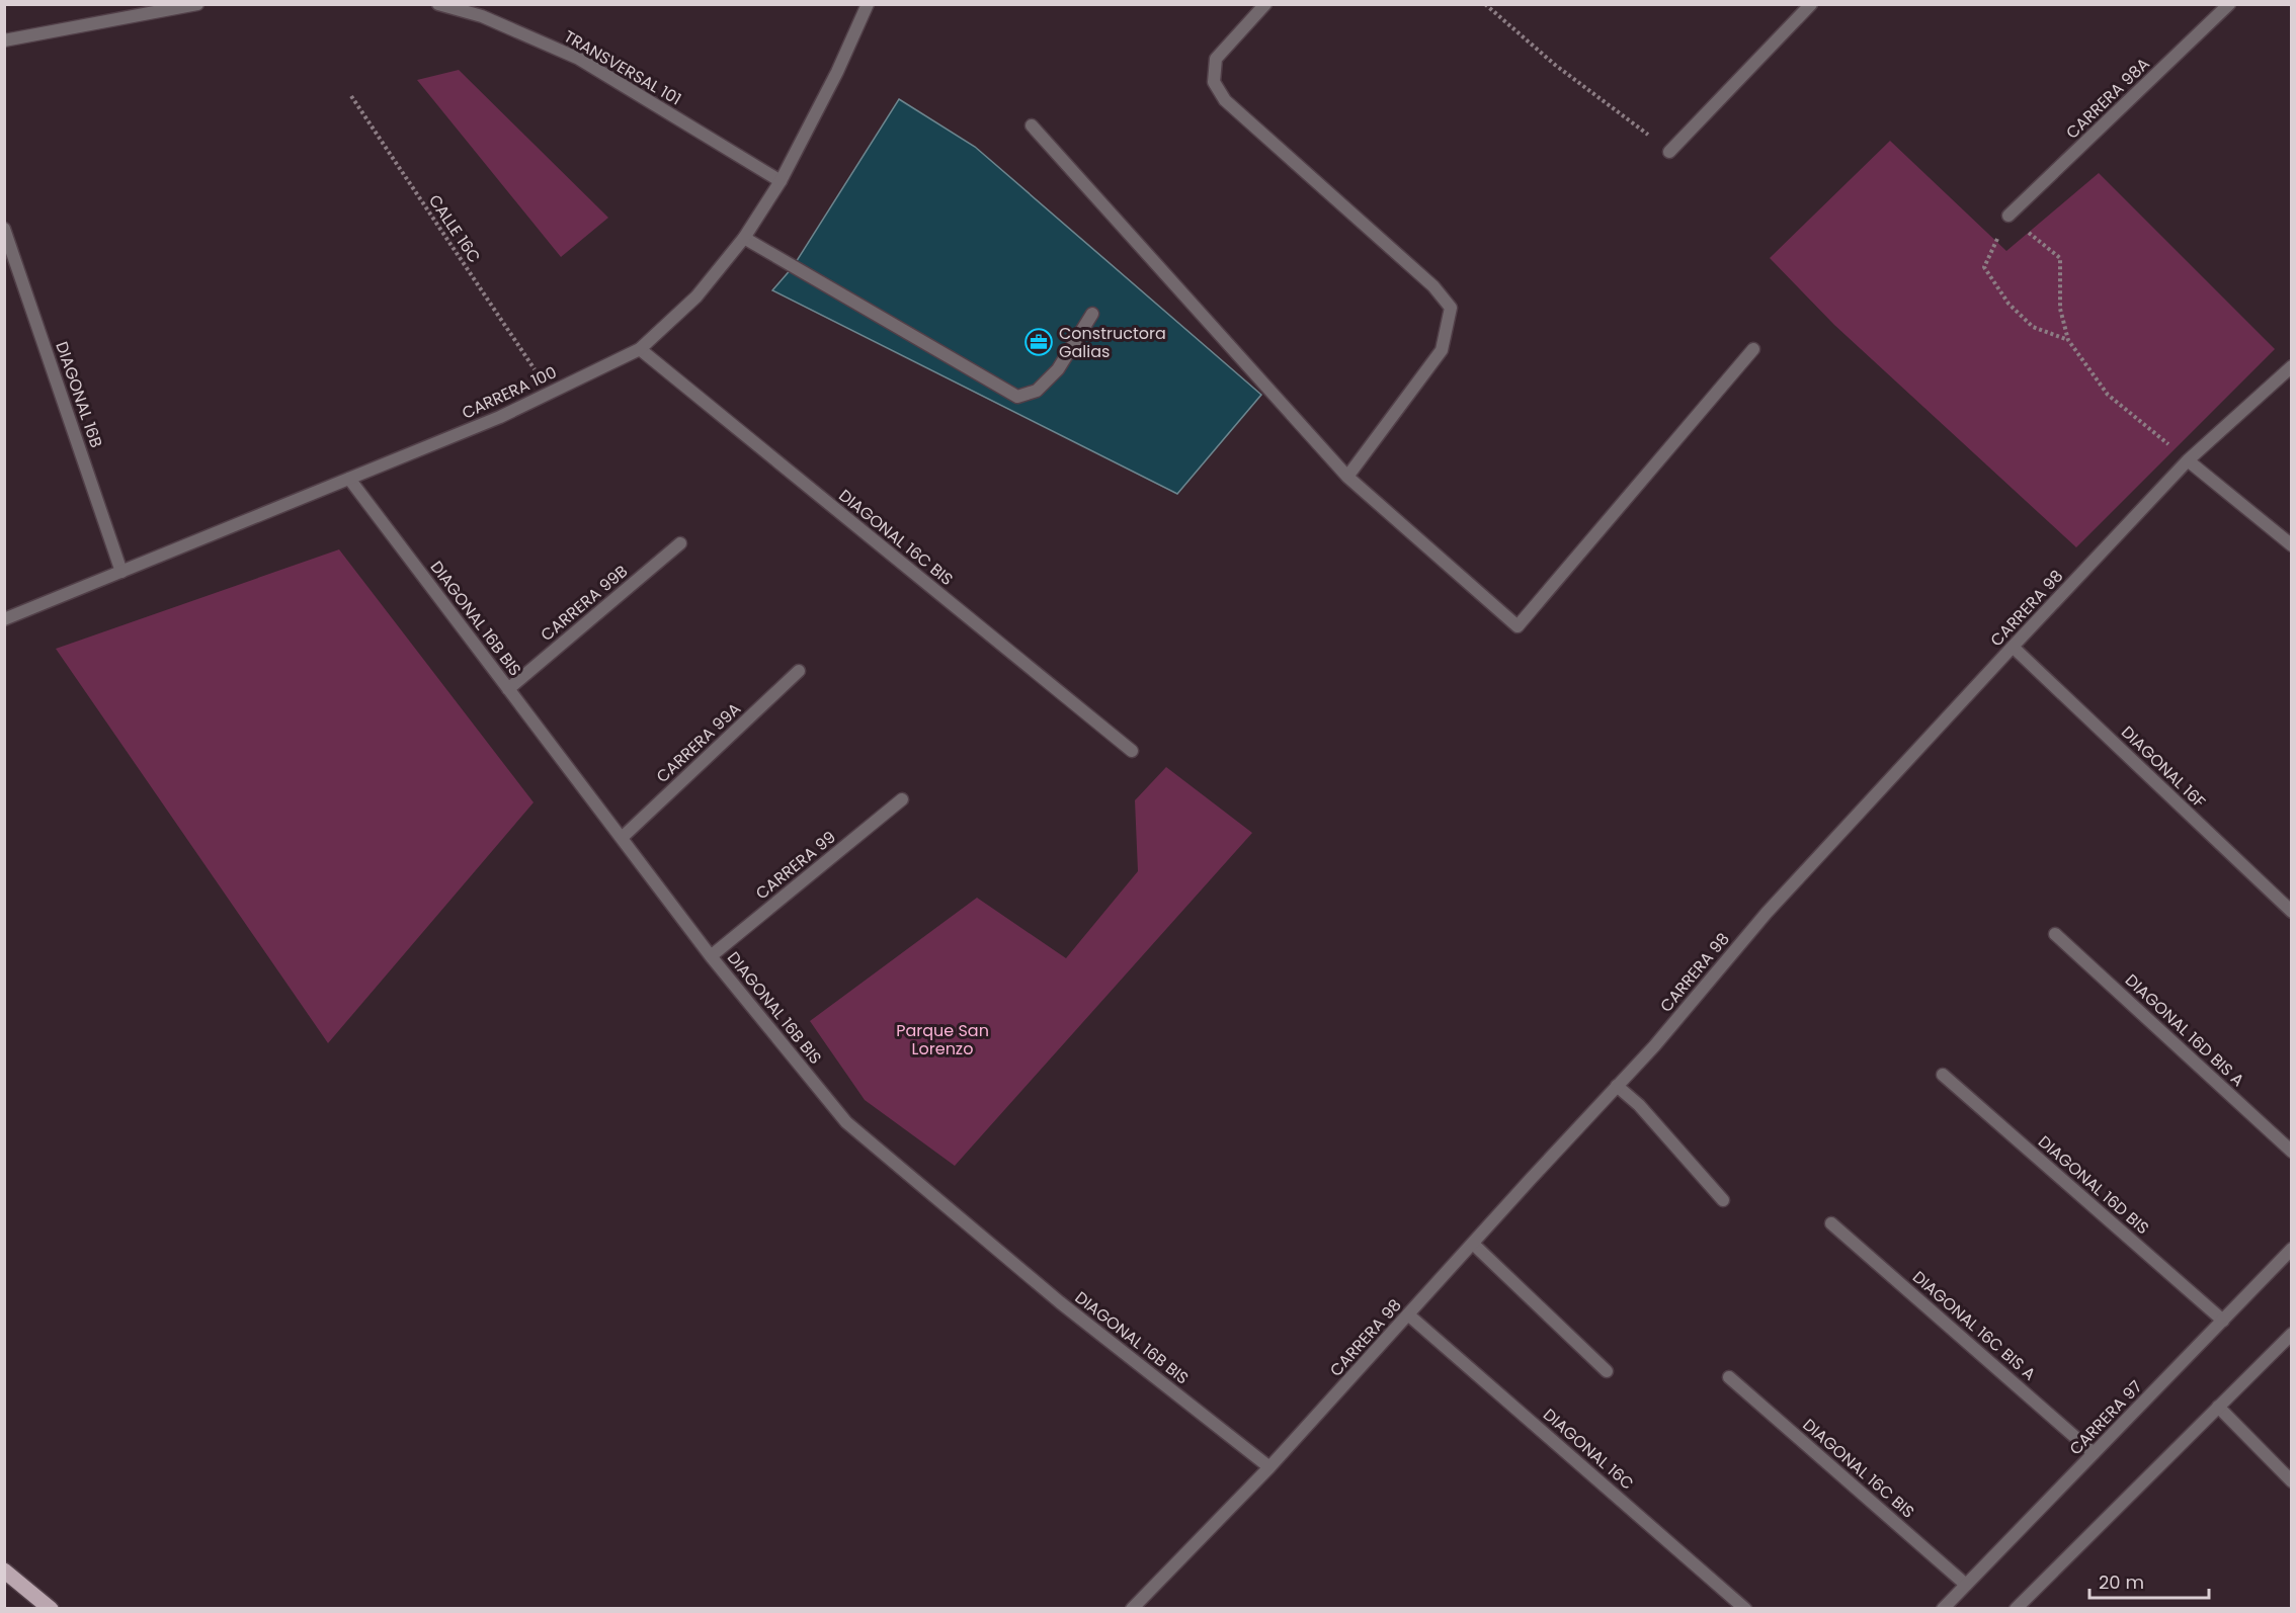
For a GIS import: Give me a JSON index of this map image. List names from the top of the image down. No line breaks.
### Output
{"streets":{"street":["TRANSVERSAL 101","CARRERA 98A","CARRERA 100","DIAGONAL 16B","DIAGONAL 16C BIS","CARRERA 99B","CARRERA 98","DIAGONAL 16B BIS","CARRERA 99A","DIAGONAL 16F","CARRERA 99","DIAGONAL 16D BIS A","DIAGONAL 16D BIS","DIAGONAL 16C BIS A","CARRERA 97","DIAGONAL 16C"],"path":["CALLE 16C"]},"crossings":[["TRANSVERSAL 101","CARRERA 100"],["CARRERA 100","DIAGONAL 16B"],["CARRERA 100","DIAGONAL 16C BIS"],["CARRERA 100","DIAGONAL 16B BIS"],["DIAGONAL 16C BIS","CARRERA 97"],["CARRERA 99B","DIAGONAL 16B BIS"],["CARRERA 98","DIAGONAL 16B BIS"],["CARRERA 98","DIAGONAL 16F"],["CARRERA 98","DIAGONAL 16C"],["DIAGONAL 16B BIS","CARRERA 99A"],["DIAGONAL 16B BIS","CARRERA 99"],["DIAGONAL 16D BIS","CARRERA 97"],["DIAGONAL 16C BIS A","CARRERA 97"]],"parks":["Parque San Lorenzo"],"places":{"office":["Constructora Galias"]},"scale_bar":"20 m"}
